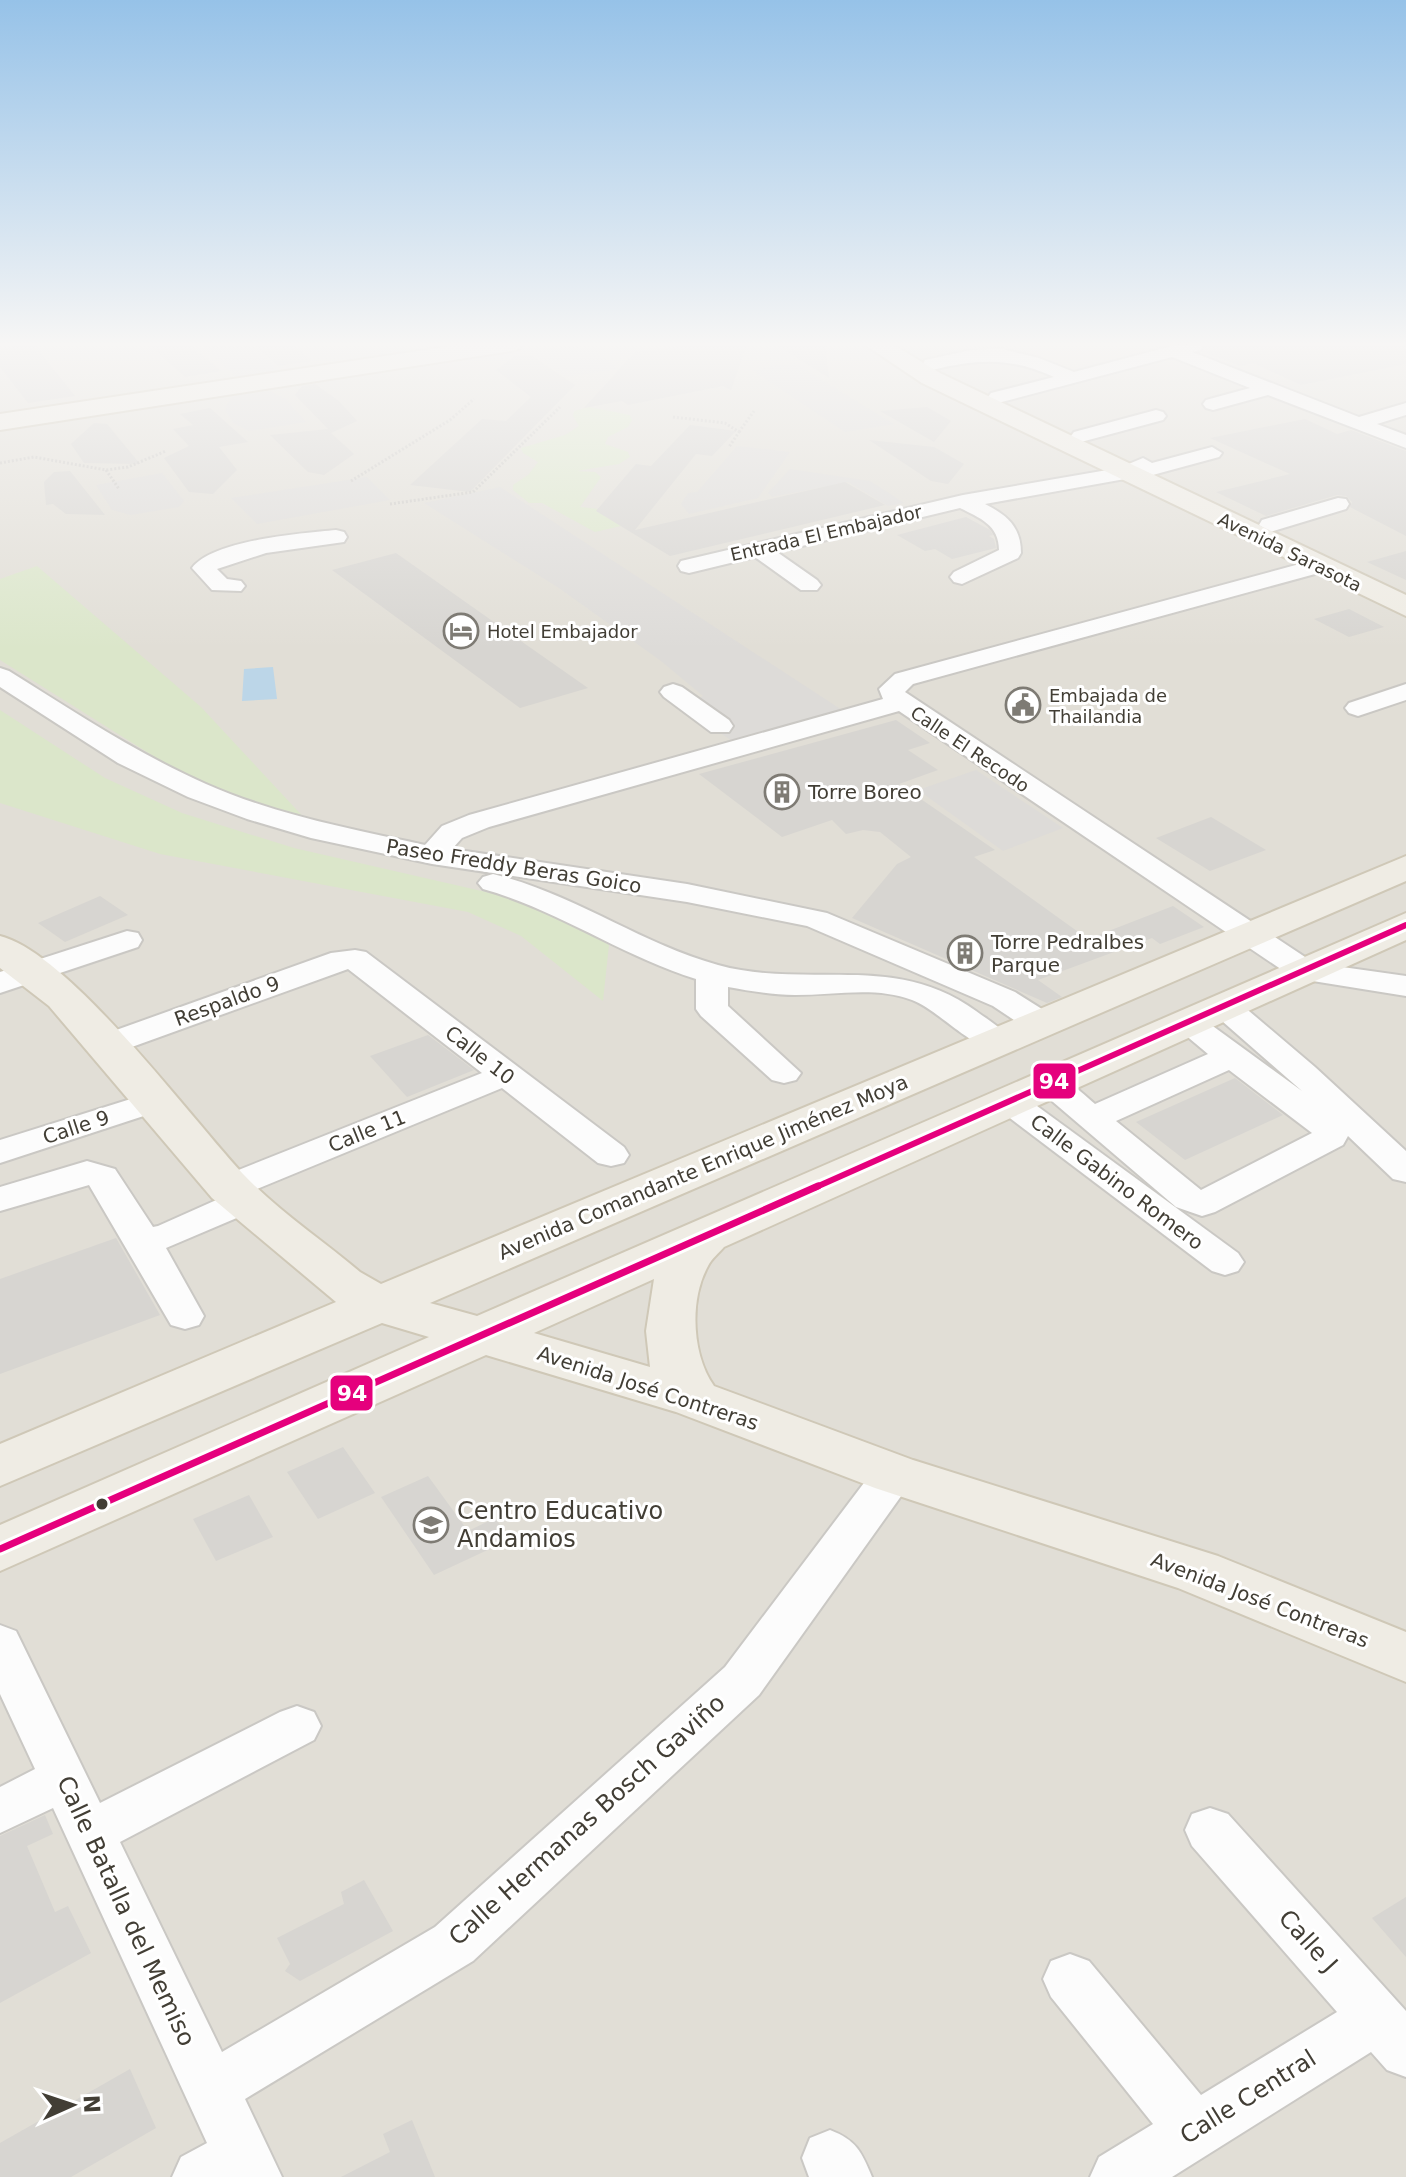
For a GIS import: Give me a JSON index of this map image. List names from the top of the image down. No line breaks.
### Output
{"streets":{"main road":["Avenida Sarasota","Avenida Comandante Enrique Jiménez Moya","Avenida José Contreras"],"street":["Entrada El Embajador","Calle El Recodo","Paseo Freddy Beras Goico","Respaldo 9","Calle 10","Calle 9","Calle 11","Calle Gabino Romero","Calle Hermanas Bosch Gaviño","Calle Batalla del Memiso","Calle J","Calle Central"]},"crossings":[["Entrada El Embajador","Avenida Sarasota"],["Avenida Sarasota","Calle El Recodo"],["Calle El Recodo","Avenida Comandante Enrique Jiménez Moya"],["Paseo Freddy Beras Goico","Avenida Comandante Enrique Jiménez Moya"],["Respaldo 9","Calle 10"],["Respaldo 9","Avenida José Contreras"],["Calle 10","Calle 11"],["Calle 9","Avenida José Contreras"],["Calle 11","Avenida José Contreras"],["Avenida Comandante Enrique Jiménez Moya","Avenida José Contreras"],["Avenida José Contreras","Calle Hermanas Bosch Gaviño"],["Calle Hermanas Bosch Gaviño","Calle Batalla del Memiso"],["Calle J","Calle Central"]],"places":{"hotel":["Hotel Embajador"],"public building":["Embajada de Thailandia"],"building":["Torre Boreo","Torre Pedralbes Parque"],"school or university":["Centro Educativo Andamios"]},"lines":["transit line 94"],"north":"right"}
